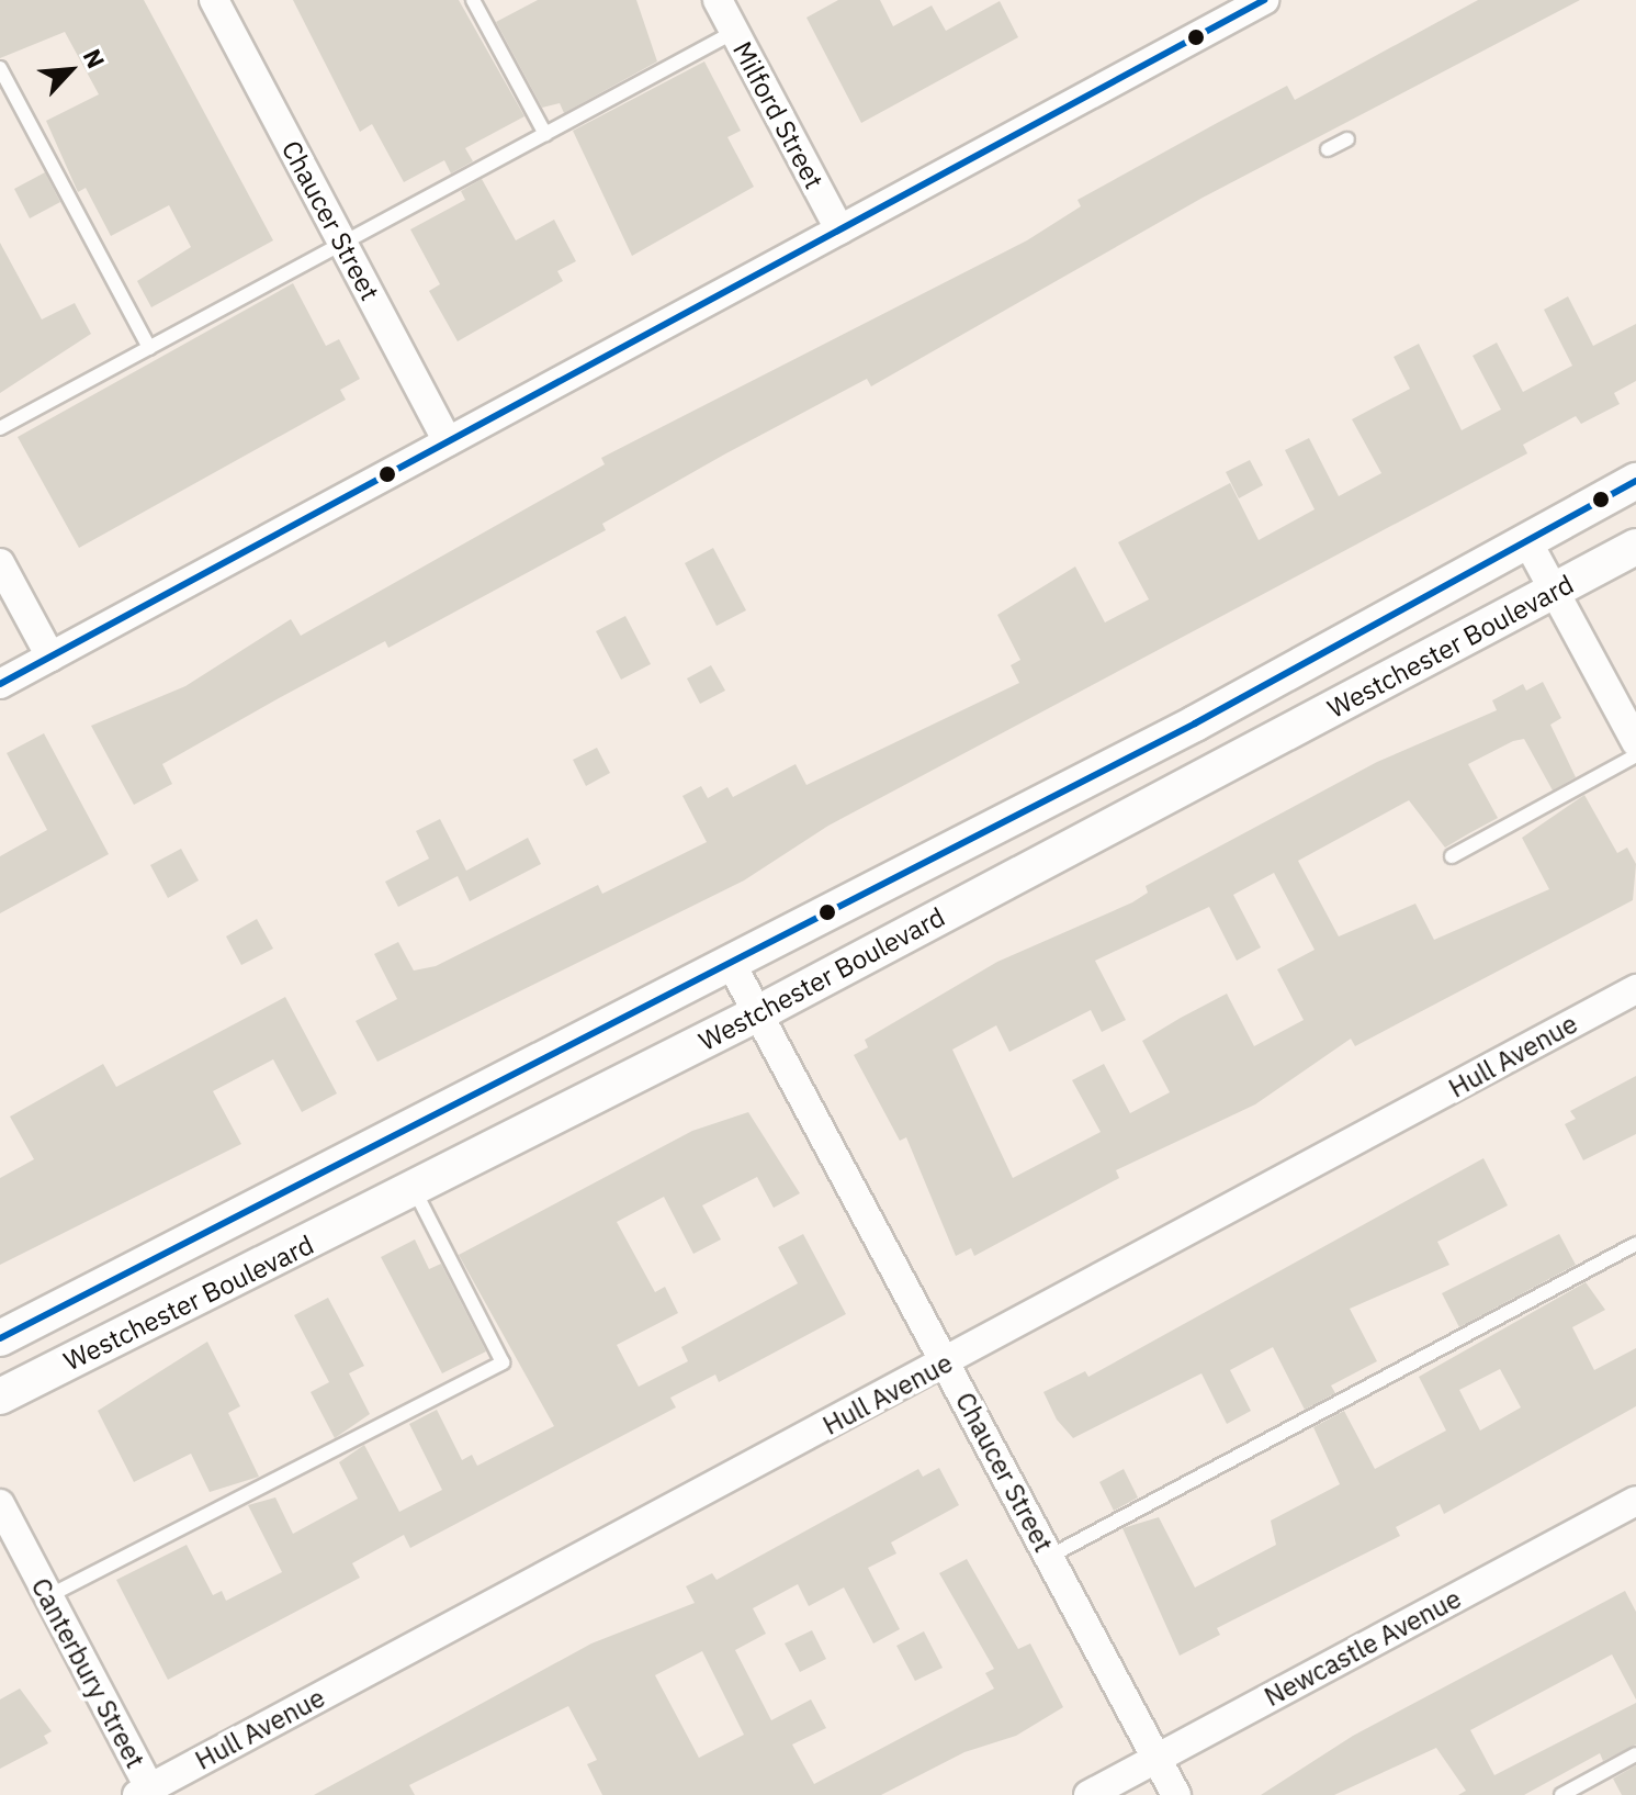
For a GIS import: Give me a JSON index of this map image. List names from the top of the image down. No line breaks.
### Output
{"streets":{"street":["Milford Street","Chaucer Street","Westchester Boulevard","Hull Avenue","Newcastle Avenue","Canterbury Street"]},"crossings":[["Chaucer Street","Westchester Boulevard"],["Chaucer Street","Hull Avenue"],["Chaucer Street","Newcastle Avenue"],["Hull Avenue","Canterbury Street"]],"north":"top right"}
